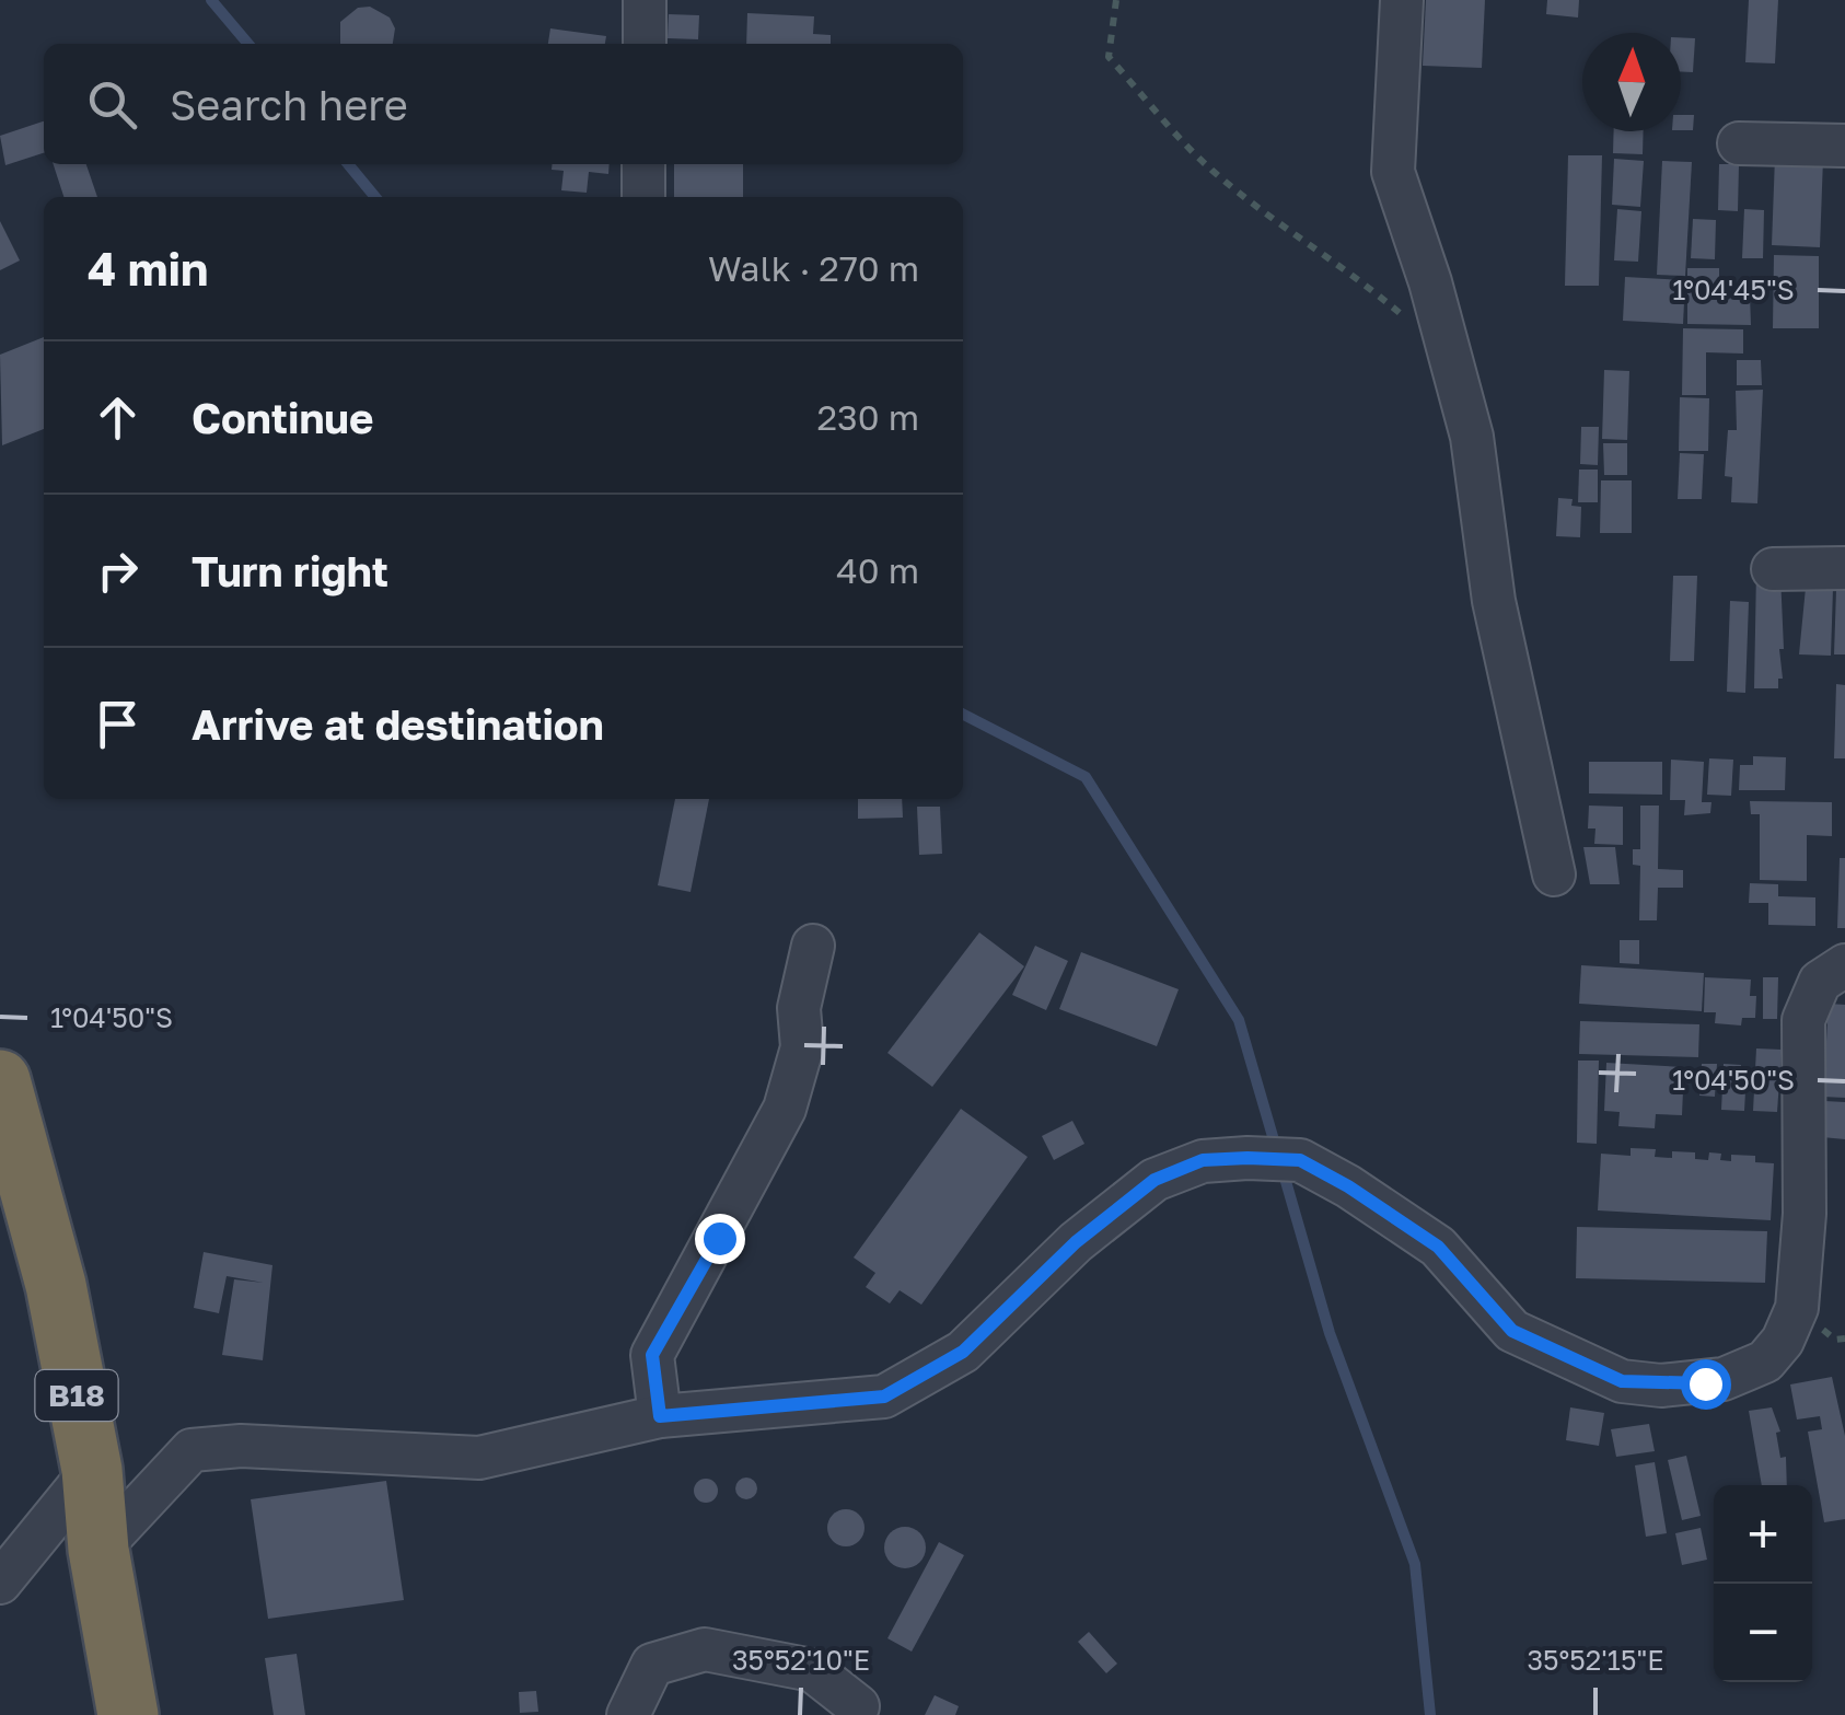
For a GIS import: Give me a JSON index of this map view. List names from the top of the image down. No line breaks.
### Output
{"streets":{"highway":["B18"]},"north":"top","page":{"search":"Search here","heading":["4 min","Walk · 270 m"],"list":[["Continue","230 m"],["Turn right","40 m"],"Arrive at destination"],"map_buttons":["+","−"]},"coordinates":["1°04'45\"S","1°04'50\"S","35°52'10\"E","35°52'15\"E"]}
